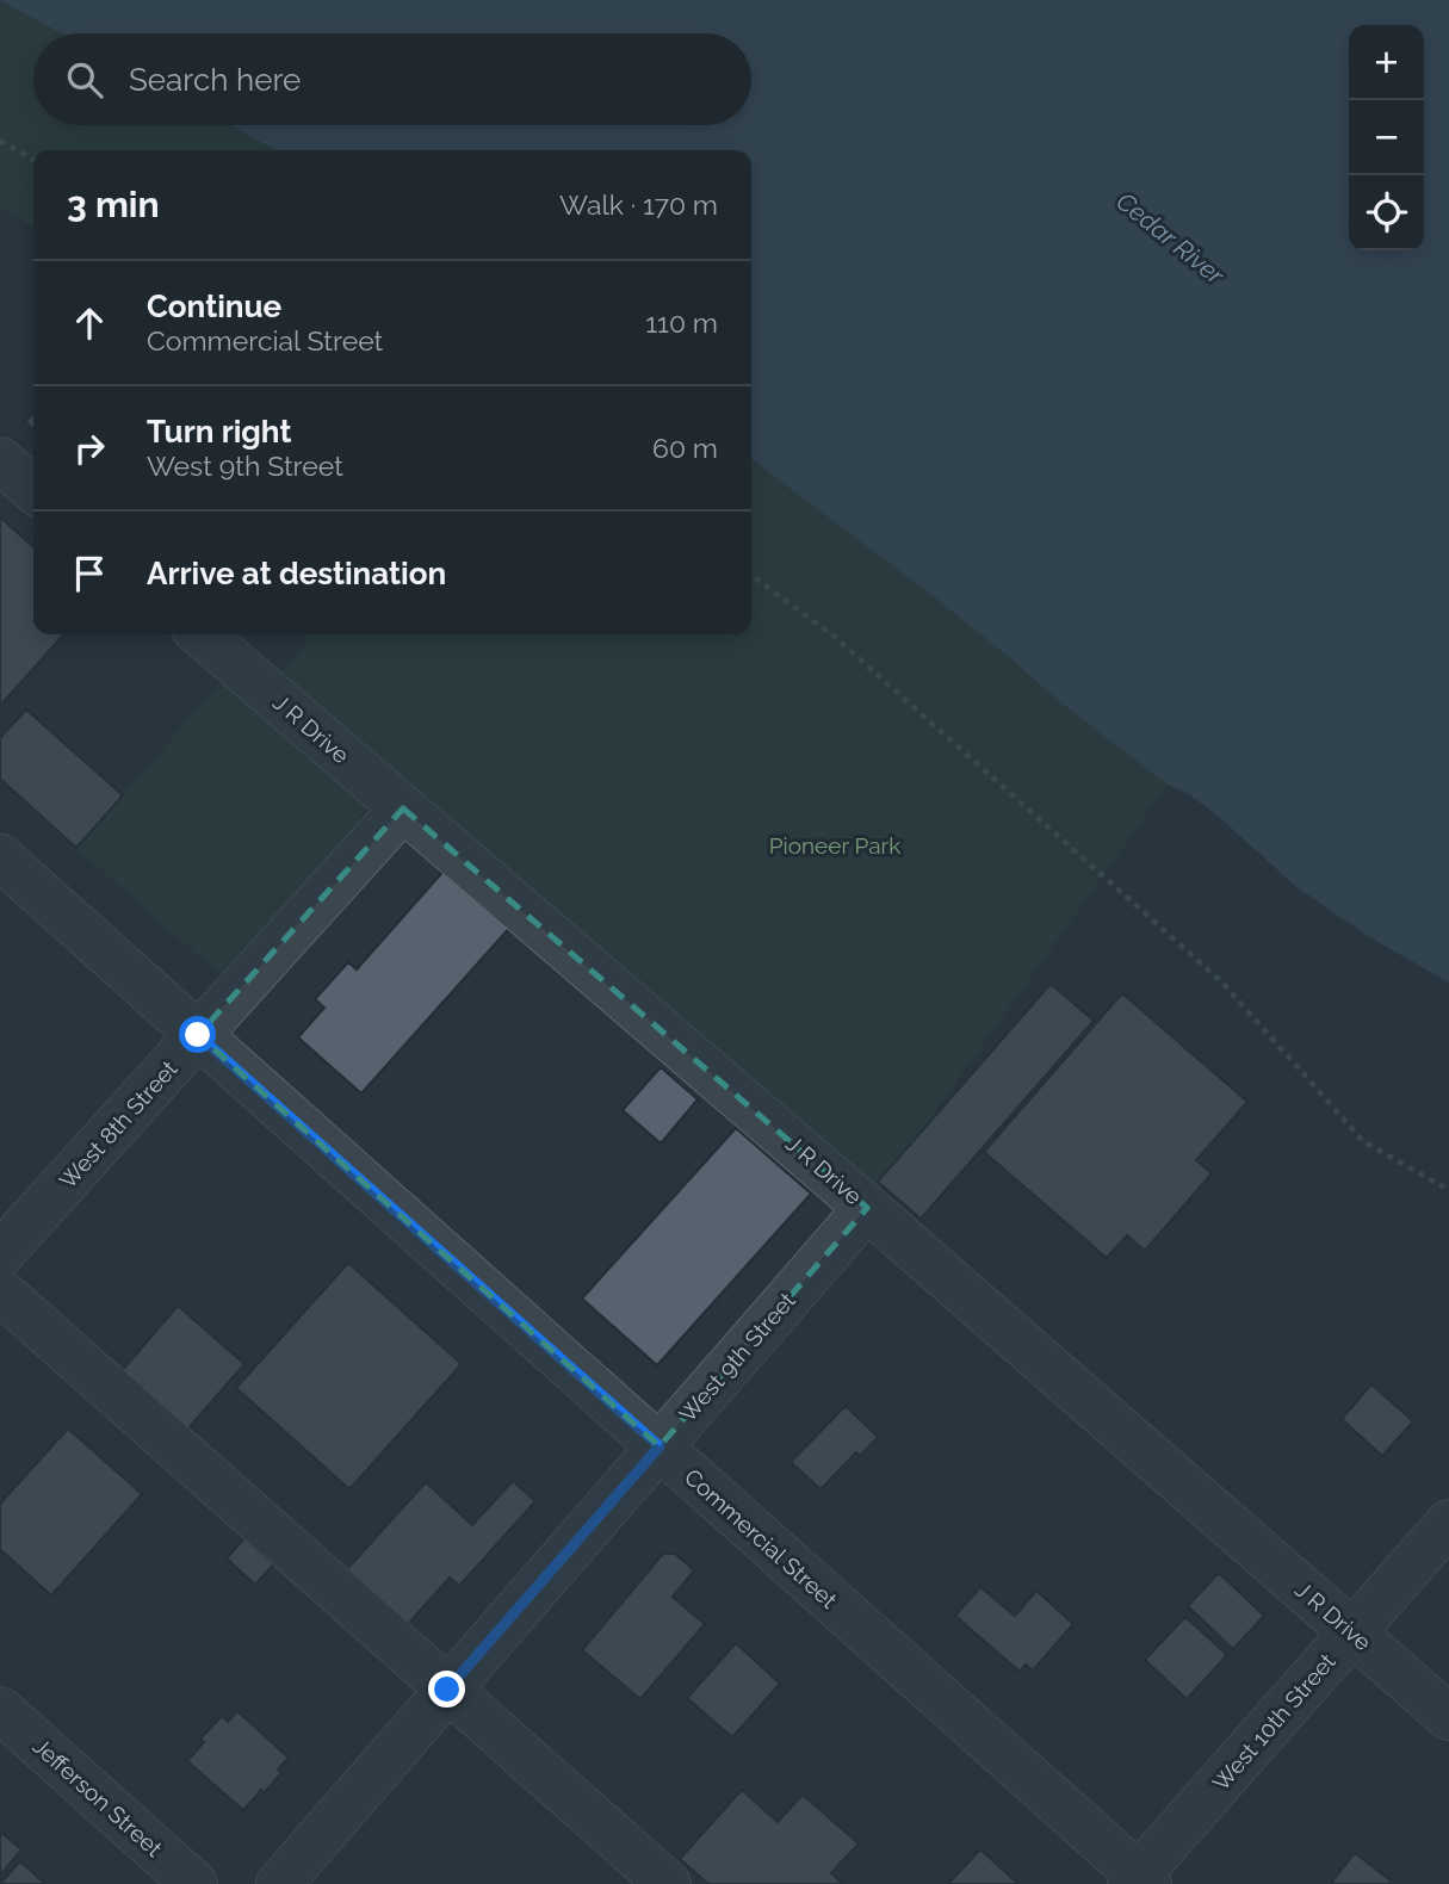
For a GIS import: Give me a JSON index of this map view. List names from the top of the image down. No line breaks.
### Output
{"streets":{"street":["J R Drive","West 8th Street","West 9th Street","Commercial Street","West 10th Street","Jefferson Street"]},"crossings":[["J R Drive","West 8th Street"],["J R Drive","West 9th Street"],["J R Drive","West 10th Street"],["West 8th Street","Commercial Street"],["West 9th Street","Commercial Street"],["Commercial Street","West 10th Street"]],"water":["Cedar River"],"parks":["Pioneer Park"],"page":{"map_buttons":["+","−"],"search":"Search here","heading":["3 min","Walk · 170 m"],"list":[["Continue","Commercial Street","110 m"],["Turn right","West 9th Street","60 m"],"Arrive at destination"]}}
